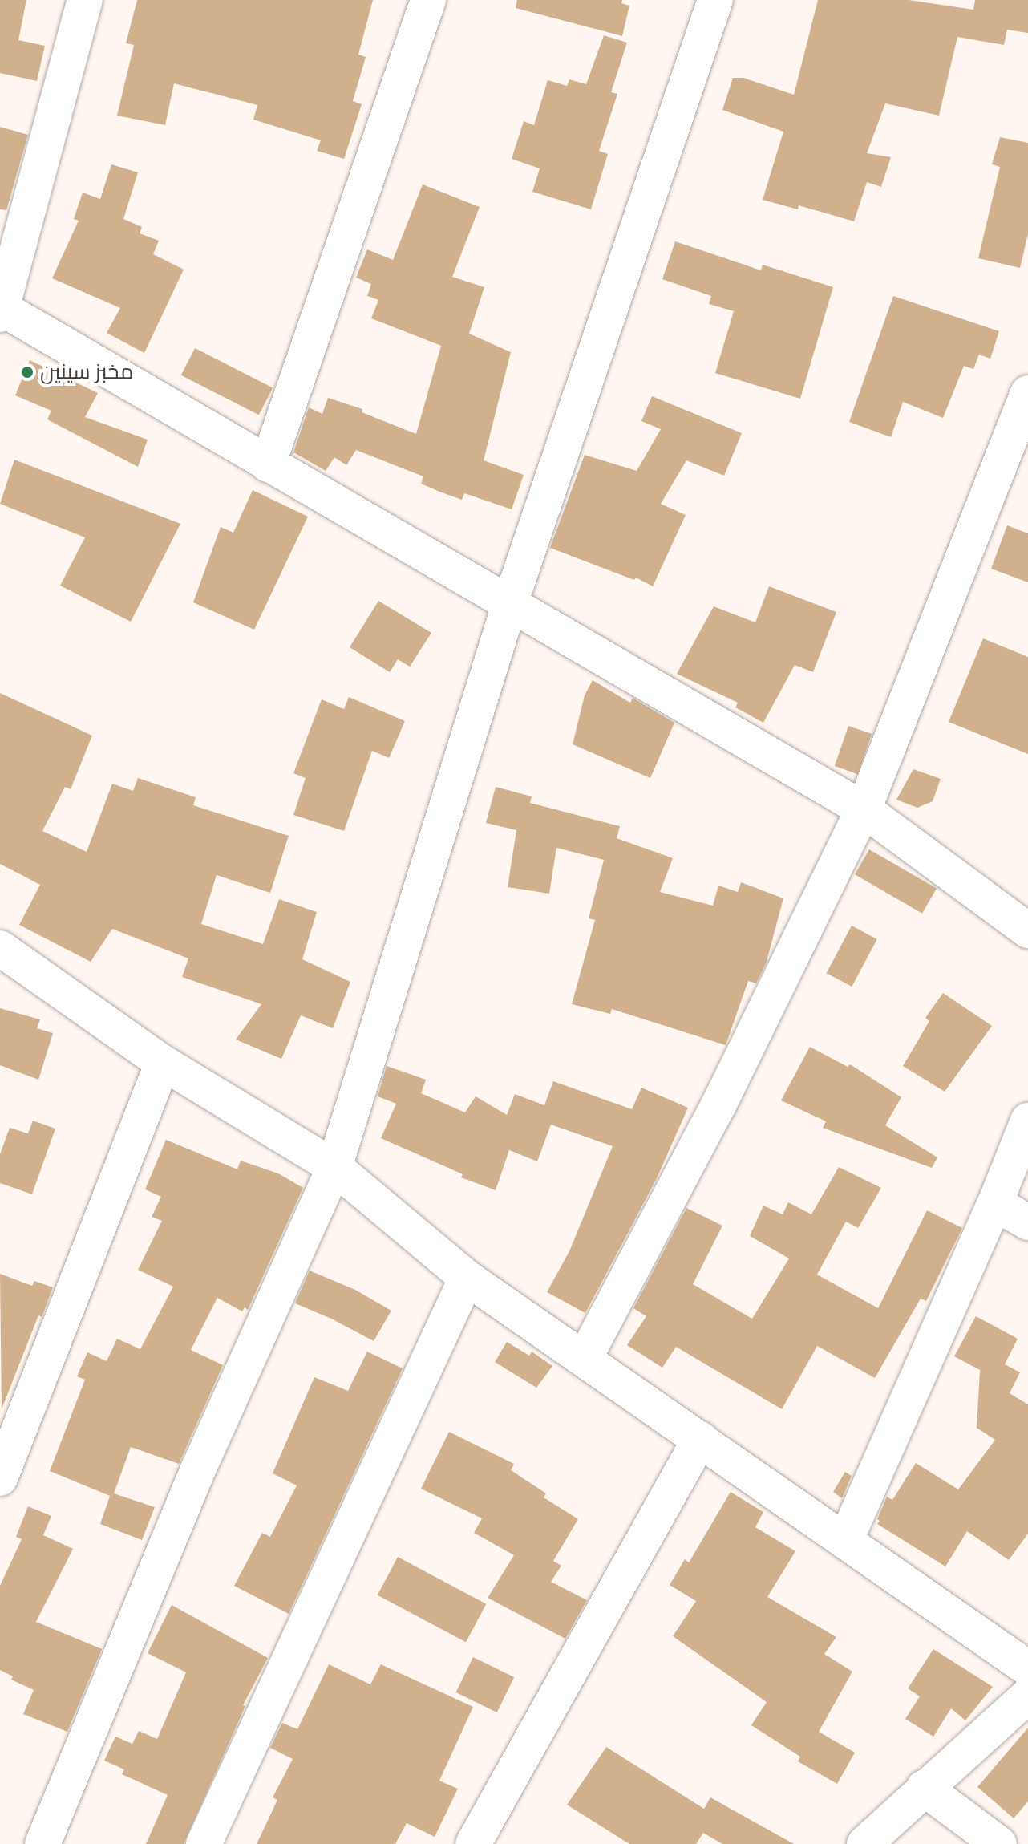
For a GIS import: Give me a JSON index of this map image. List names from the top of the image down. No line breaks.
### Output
{"places":["مخبز سينين"]}
